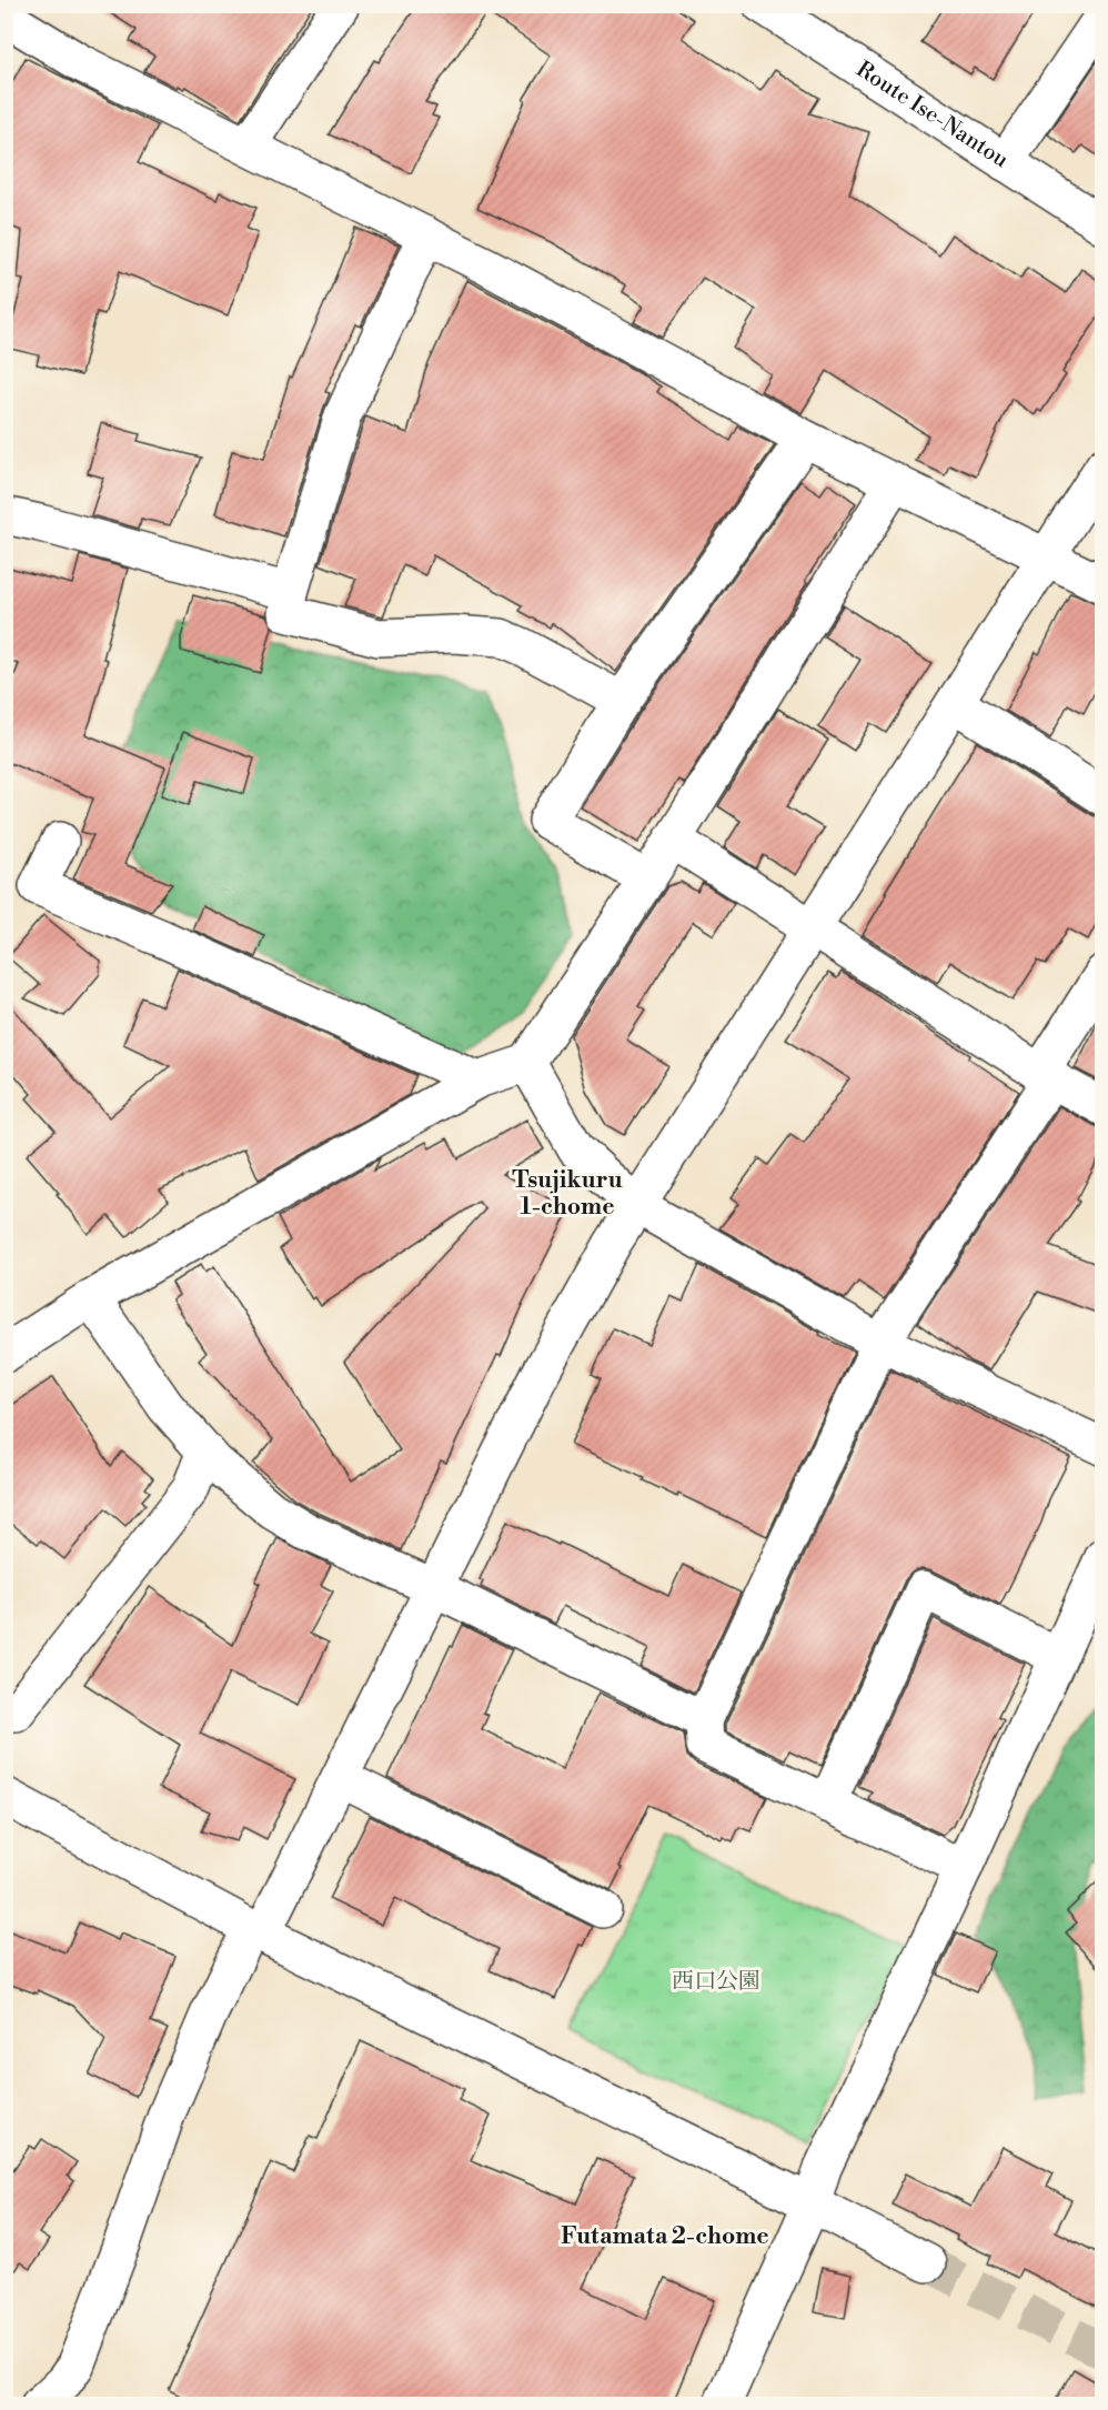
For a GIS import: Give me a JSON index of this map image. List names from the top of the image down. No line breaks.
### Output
{"streets":{"street":["Route Ise-Nantou"]},"districts":["Tsujikuru 1-chome","Futamata 2-chome"],"parks":["西口公園"]}
